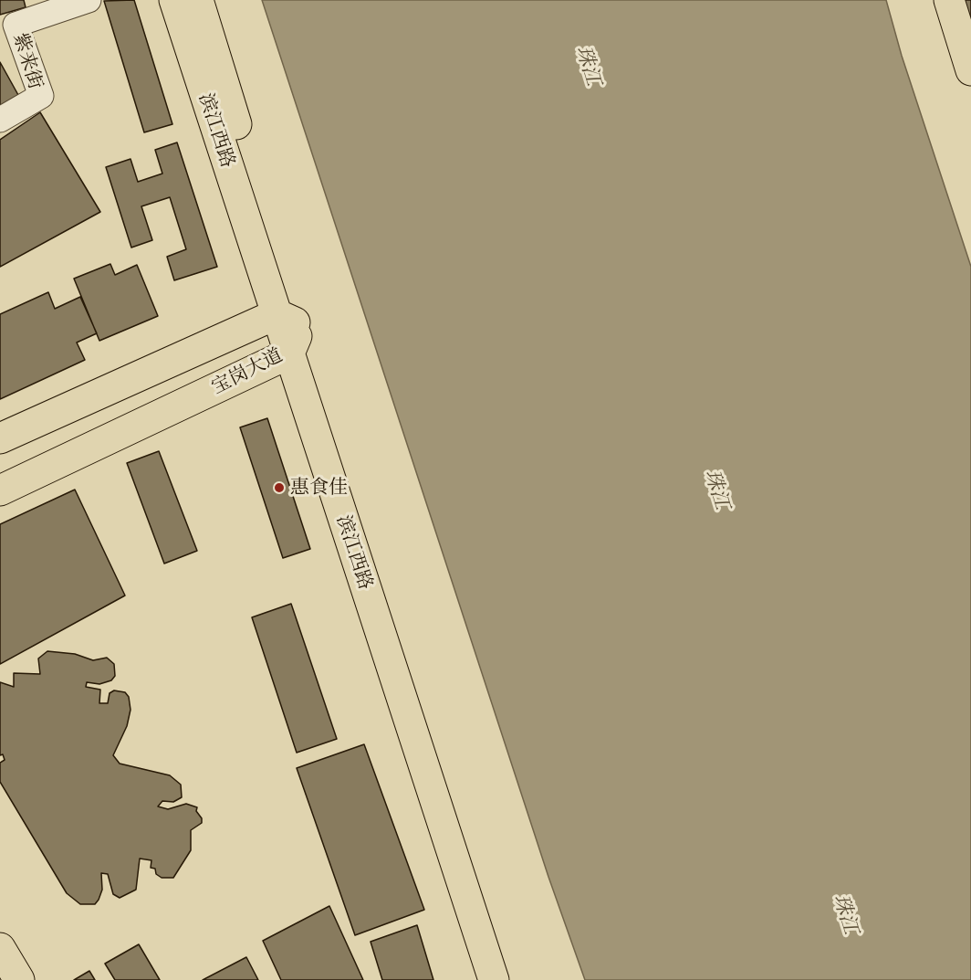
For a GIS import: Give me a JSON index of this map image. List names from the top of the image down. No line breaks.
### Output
{"streets":{"main road":["滨江西路","宝岗大道"],"lane":["紫来街"]},"crossings":[["滨江西路","宝岗大道"]],"water":["珠江"],"places":["惠食佳"]}
